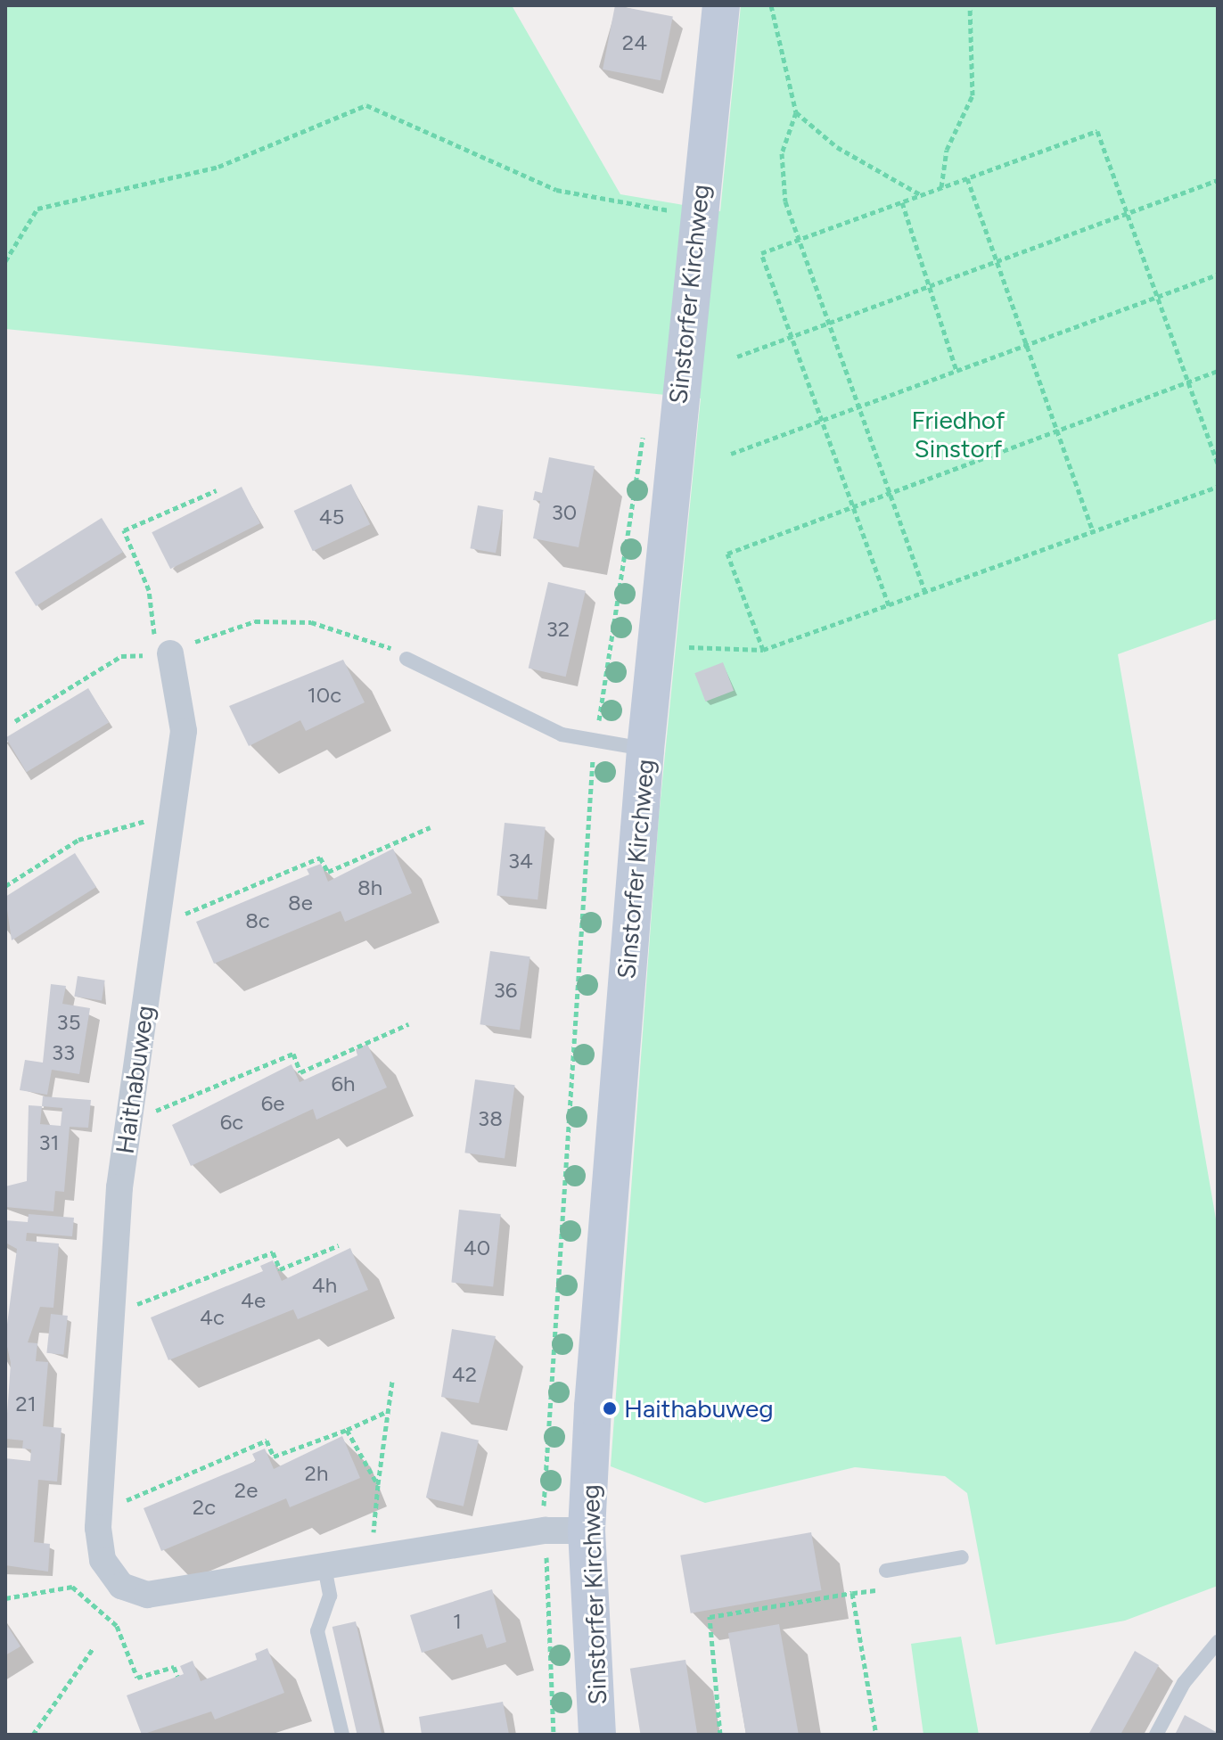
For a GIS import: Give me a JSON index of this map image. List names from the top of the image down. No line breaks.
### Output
{"streets":{"street":["Sinstorfer Kirchweg","Haithabuweg"]},"crossings":[["Sinstorfer Kirchweg","Haithabuweg"]],"parks":["Friedhof Sinstorf"],"places":["Haithabuweg"],"house_numbers":["24","30","45","32","10c","34","8h","8e","8c","36","35","33","6h","6e","38","6c","31","40","4h","4e","4c","42","21","2h","2e","2c","1"]}
